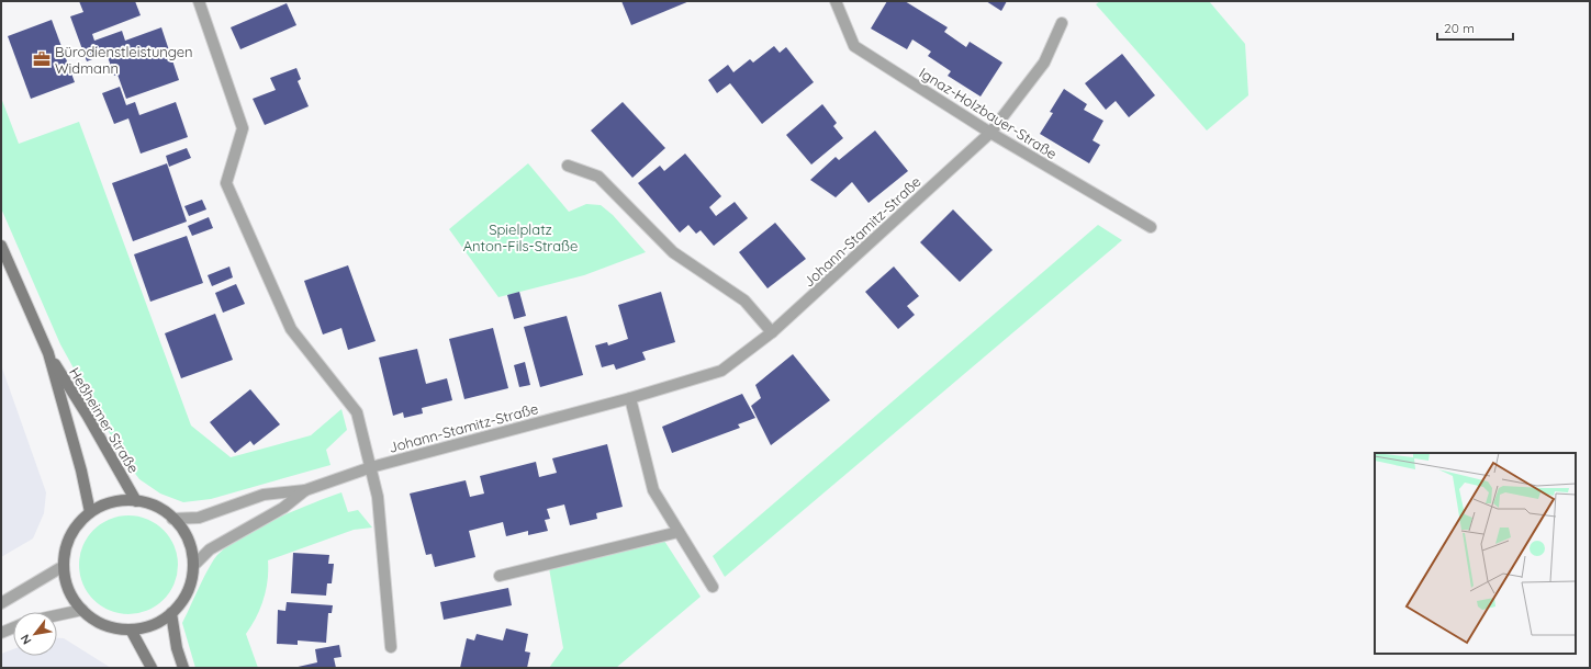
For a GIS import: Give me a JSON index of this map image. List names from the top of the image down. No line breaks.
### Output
{"streets":{"main road":["Heßheimer Straße"],"street":["Ignaz-Holzbauer-Straße","Johann-Stamitz-Straße"]},"crossings":[["Ignaz-Holzbauer-Straße","Johann-Stamitz-Straße"],["Johann-Stamitz-Straße","Heßheimer Straße"]],"parks":["Spielplatz Anton-Fils-Straße"],"places":{"office":["Bürodienstleistungen Widmann"]},"scale_bar":"20 m","north":"bottom left"}
